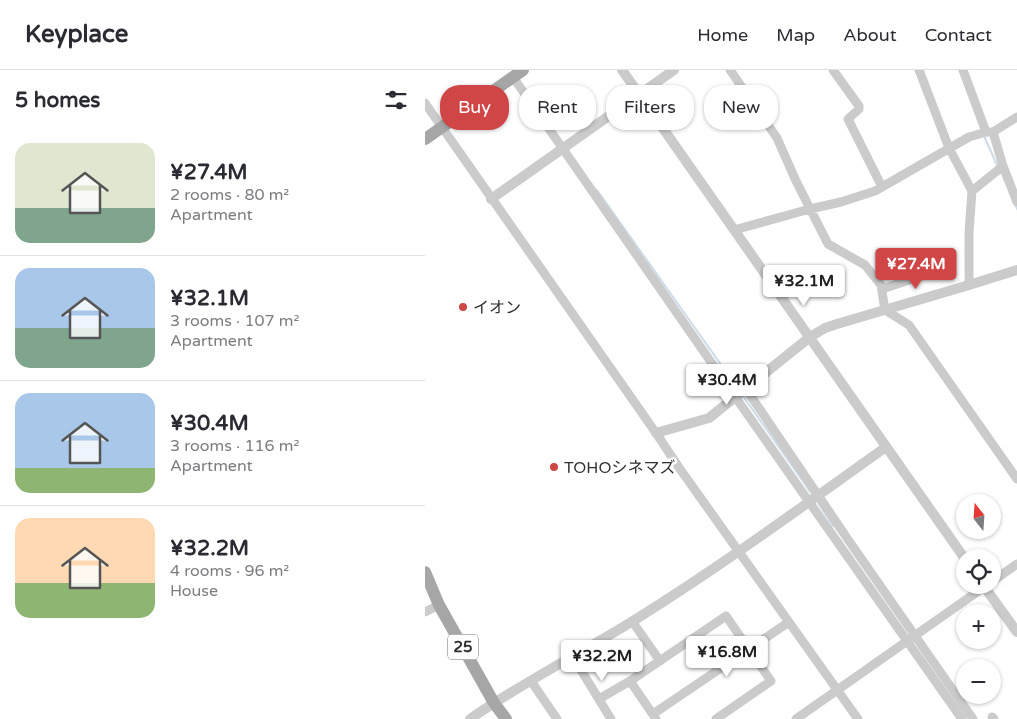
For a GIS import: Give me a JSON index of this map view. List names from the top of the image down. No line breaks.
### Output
{"streets":{"main road":["25"]},"places":["イオン","TOHOシネマズ"],"north":"top","page":{"header":"Keyplace","nav":["Home","Map","About","Contact"],"heading":"5 homes","chip":["Buy","Rent","Filters","New"],"list":[{"name":"¥27.4M","note":"2 rooms · 80 m² · Apartment"},{"name":"¥32.1M","note":"3 rooms · 107 m² · Apartment"},{"name":"¥30.4M","note":"3 rooms · 116 m² · Apartment"},{"name":"¥32.2M","note":"4 rooms · 96 m² · House"}],"price":["¥27.4M","¥32.1M","¥30.4M","¥16.8M","¥32.2M"],"map_buttons":["+","−"]}}
